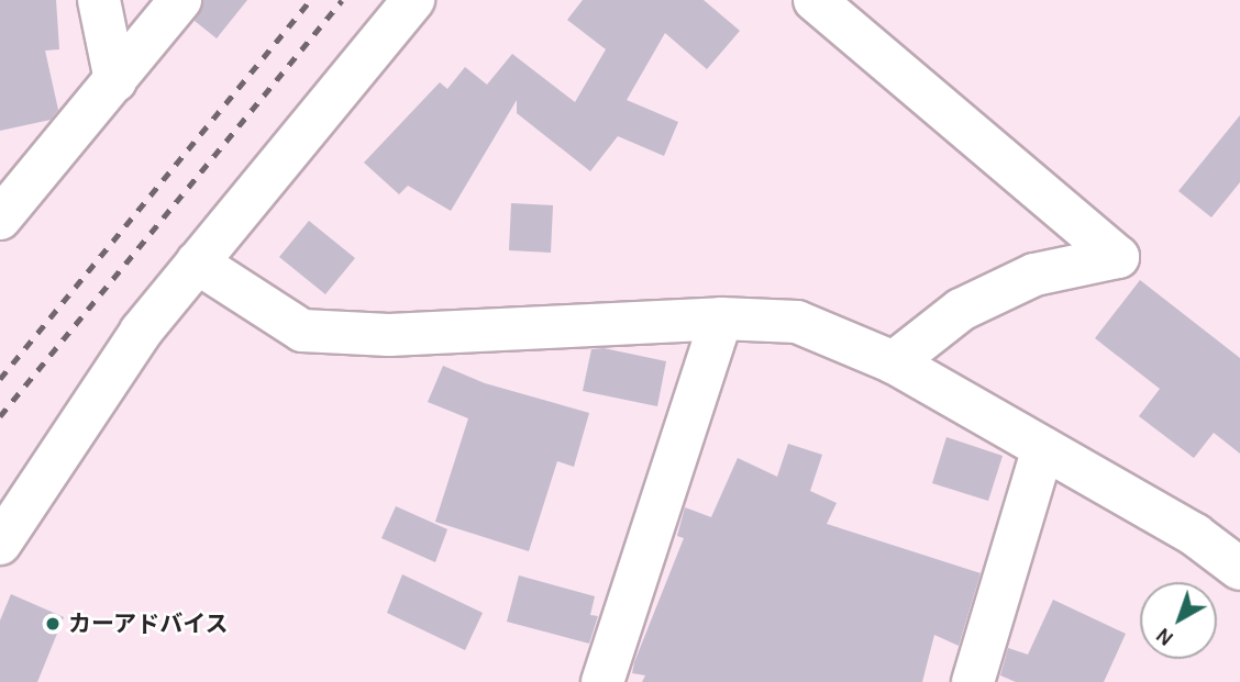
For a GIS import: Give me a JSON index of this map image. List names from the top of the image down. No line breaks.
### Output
{"places":["カーアドバイス"],"north":"bottom left"}
